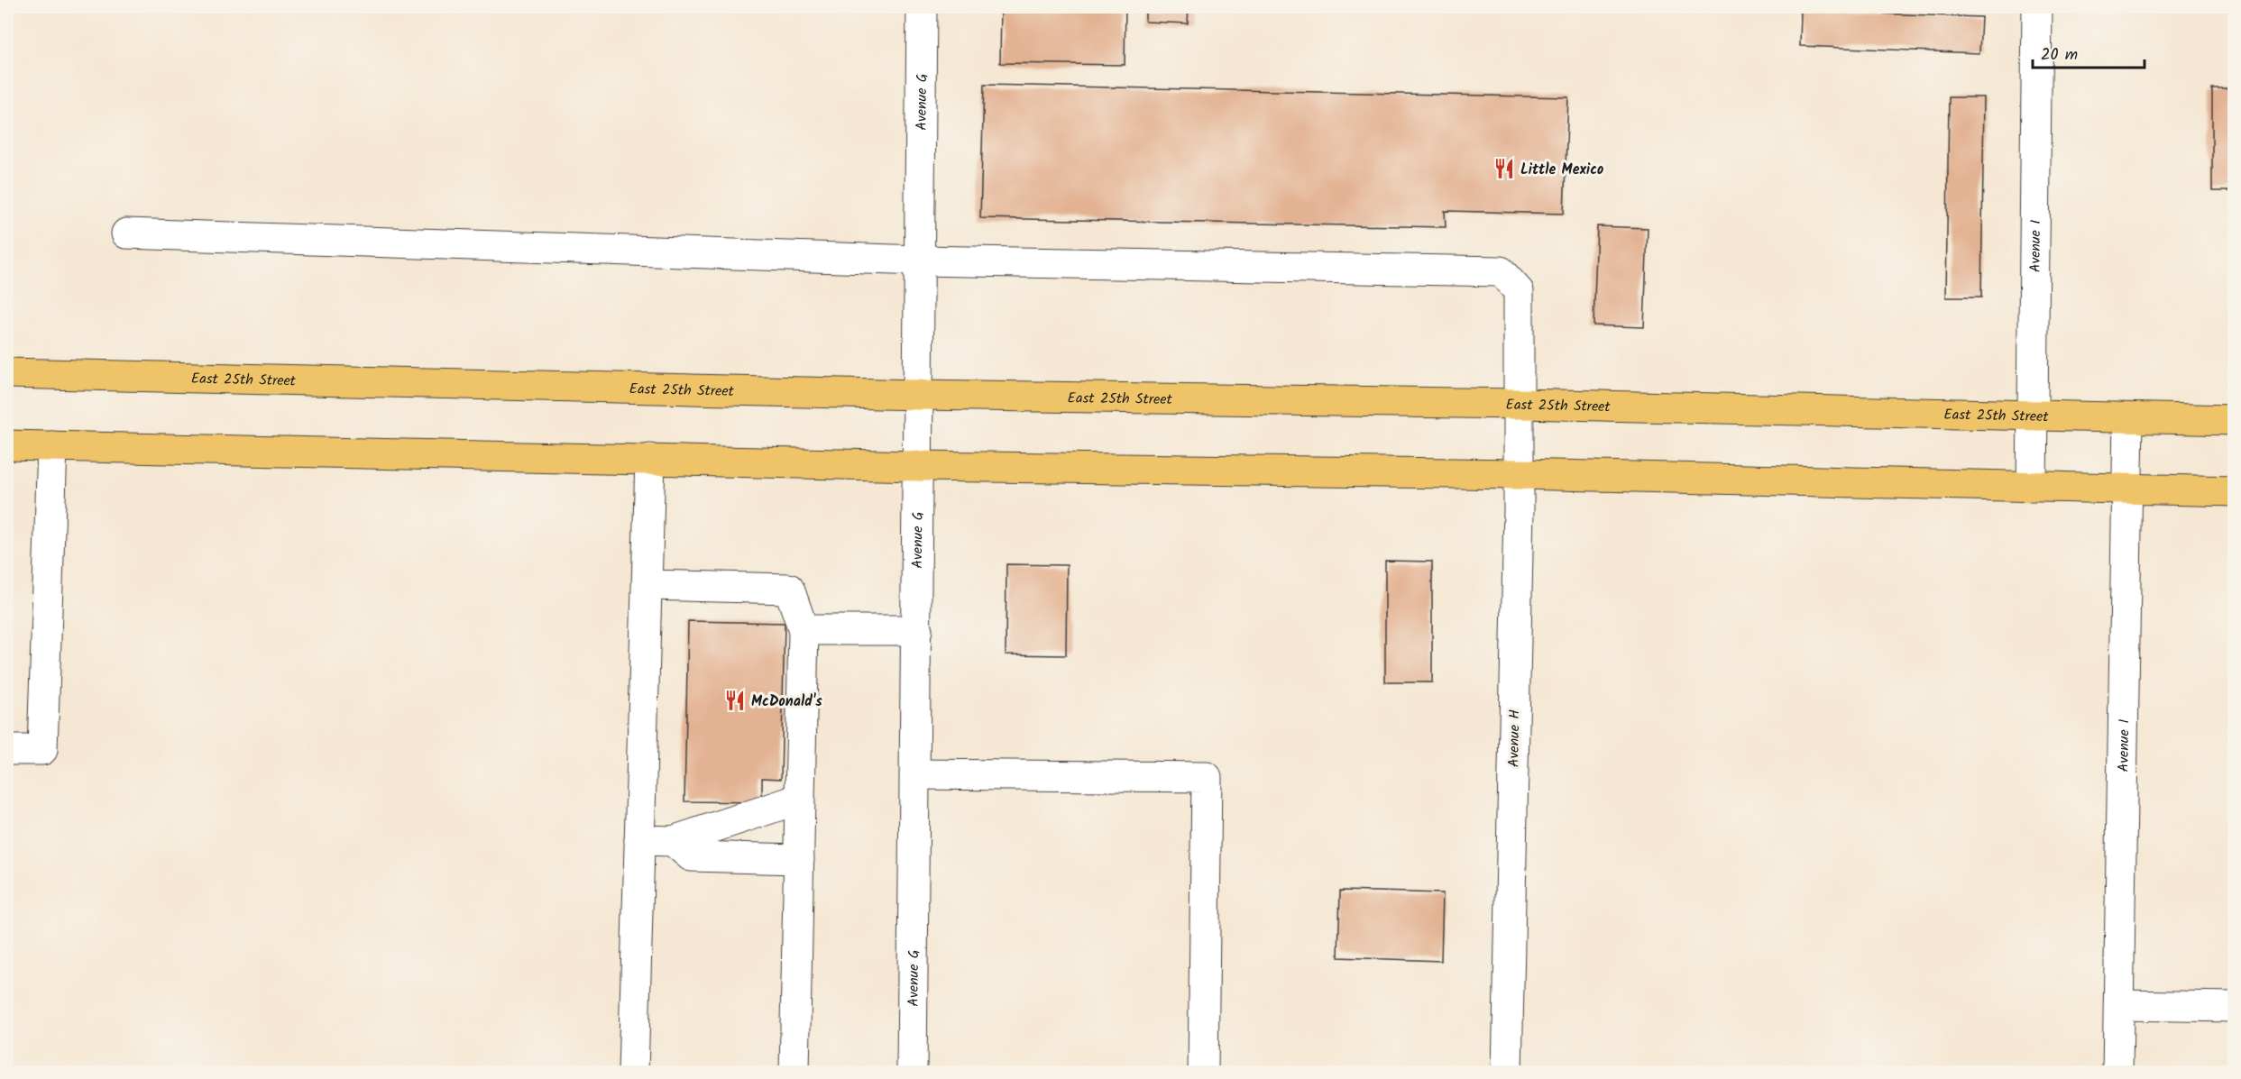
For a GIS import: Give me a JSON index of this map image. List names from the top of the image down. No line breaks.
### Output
{"streets":{"main road":["East 25th Street"],"street":["Avenue G","Avenue I","Avenue H"]},"crossings":[["Avenue G","East 25th Street"],["Avenue G","Avenue H"],["Avenue I","East 25th Street"],["East 25th Street","Avenue H"]],"places":{"restaurant":["Little Mexico","McDonald's"]},"scale_bar":"20 m"}
